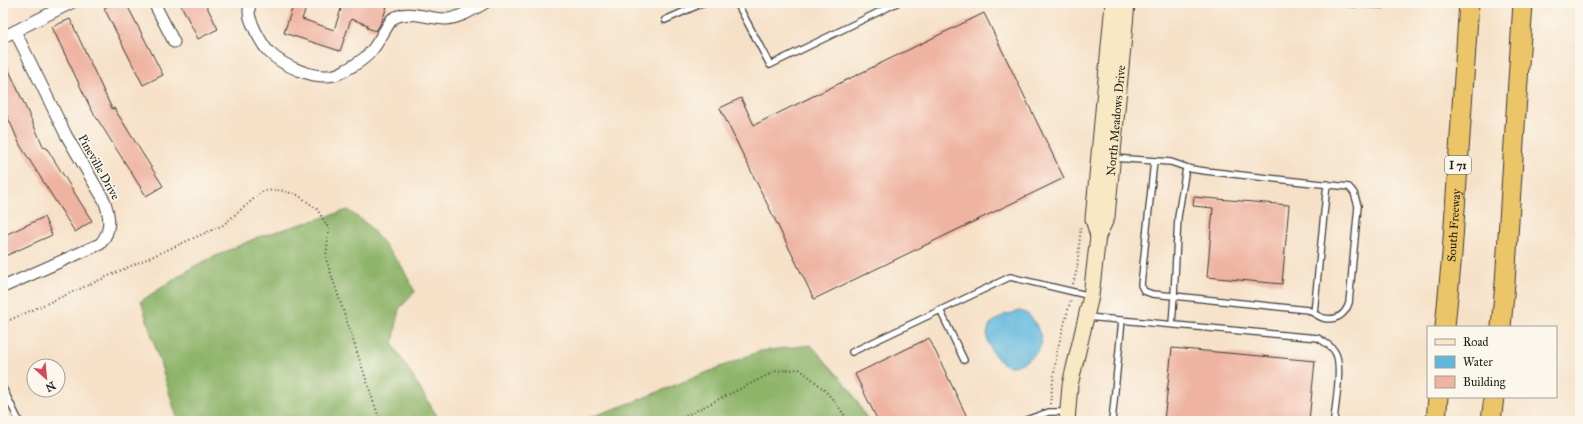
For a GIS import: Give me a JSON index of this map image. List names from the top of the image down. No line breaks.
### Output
{"streets":{"highway":["I 71","South Freeway"],"street":["North Meadows Drive","Pineville Drive"]},"legend":["Road","Water","Building"],"north":"bottom right"}
